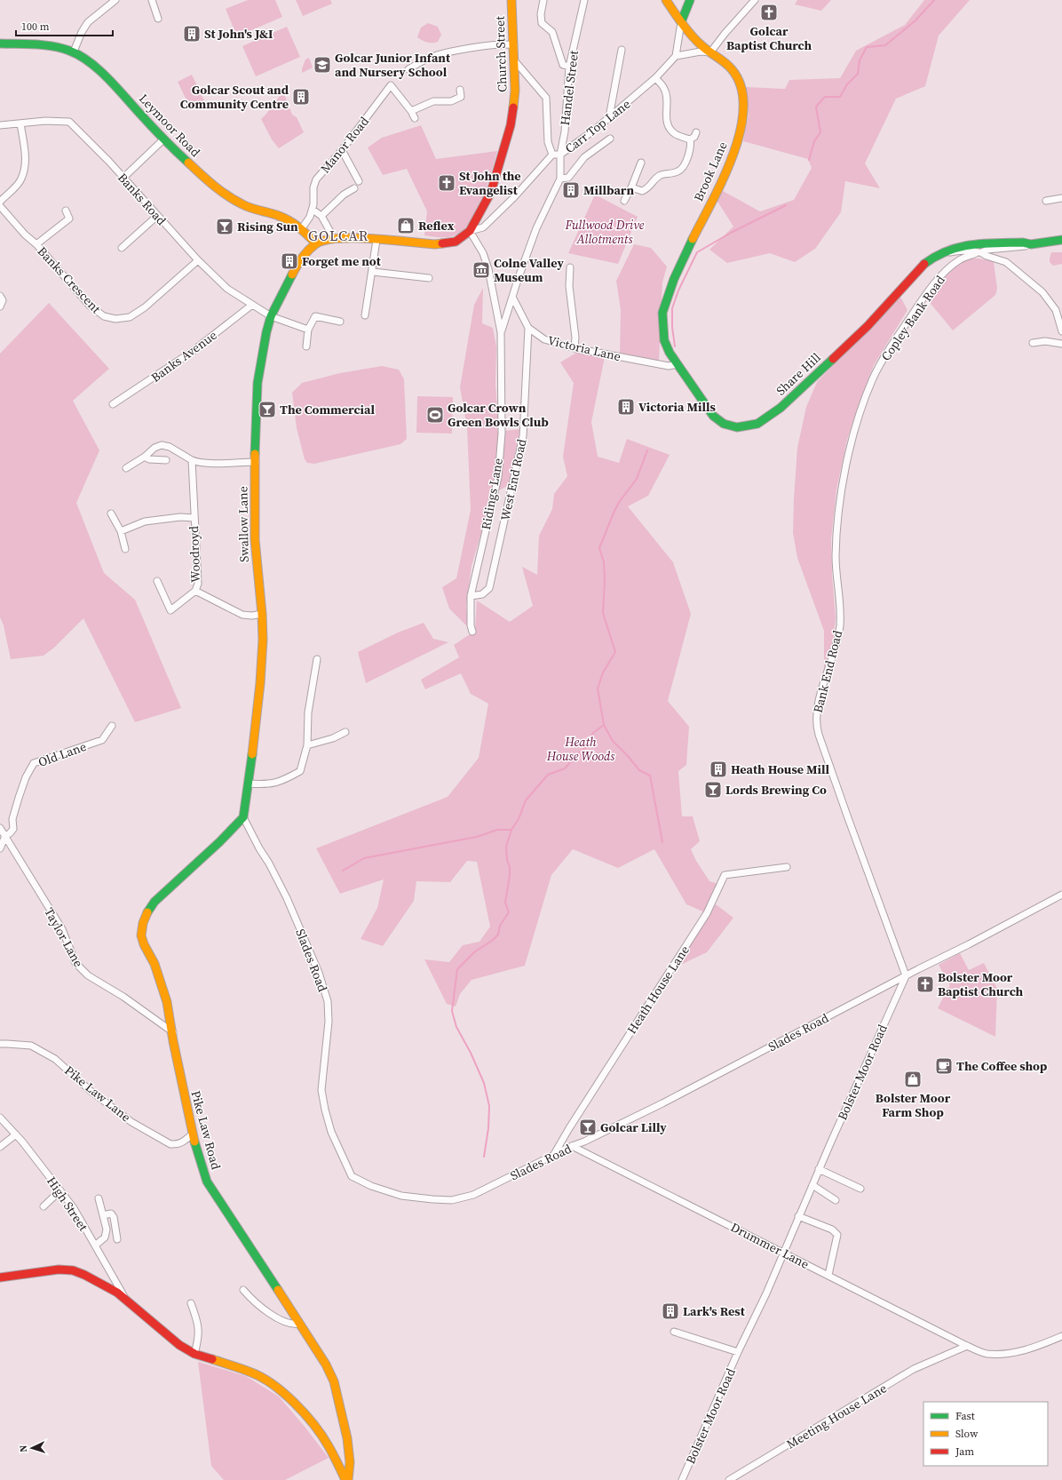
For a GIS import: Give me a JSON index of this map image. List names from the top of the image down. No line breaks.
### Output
{"streets":{"street":["Church Street","Handel Street","Leymoor Road","Carr Top Lane","Manor Road","Brook Lane","Banks Road","Banks Crescent","Copley Bank Road","Victoria Lane","Banks Avenue","Share Hill","West End Road","Ridings Lane","Swallow Lane","Woodroyd","Bank End Road","Old Lane","Taylor Lane","Slades Road","Heath House Lane","Bolster Moor Road","Pike Law Lane","Pike Law Road","High Street","Drummer Lane","Meeting House Lane"]},"crossings":[["Church Street","Leymoor Road"],["Church Street","Carr Top Lane"],["Church Street","Swallow Lane"],["Handel Street","Carr Top Lane"],["Leymoor Road","Manor Road"],["Leymoor Road","Swallow Lane"],["Brook Lane","Share Hill"],["Banks Road","Banks Crescent"],["Banks Road","Banks Avenue"],["Banks Road","Swallow Lane"],["Copley Bank Road","Share Hill"],["Copley Bank Road","Bank End Road"],["Victoria Lane","Share Hill"],["Victoria Lane","West End Road"],["West End Road","Ridings Lane"],["Swallow Lane","Woodroyd"],["Swallow Lane","Slades Road"],["Swallow Lane","Pike Law Road"],["Bank End Road","Slades Road"],["Bank End Road","Bolster Moor Road"],["Old Lane","Taylor Lane"],["Taylor Lane","Pike Law Road"],["Slades Road","Heath House Lane"],["Slades Road","Bolster Moor Road"],["Slades Road","Pike Law Road"],["Slades Road","Drummer Lane"],["Bolster Moor Road","Drummer Lane"],["Pike Law Lane","Pike Law Road"],["Drummer Lane","Meeting House Lane"]],"districts":["GOLCAR"],"parks":["Fullwood Drive Allotments","Heath House Woods"],"places":{"church":["Golcar Baptist Church","St John the Evangelist","Bolster Moor Baptist Church"],"building":["St John's J&I","Golcar Scout and Community Centre","Millbarn","Forget me not","Victoria Mills","Heath House Mill","Lark's Rest"],"school or university":["Golcar Junior Infant and Nursery School"],"shop":["Reflex","Bolster Moor Farm Shop"],"bar":["Rising Sun","The Commercial","Lords Brewing Co","Golcar Lilly"],"museum":["Colne Valley Museum"],"sports":["Golcar Crown Green Bowls Club"],"cafe":["The Coffee shop"]},"legend":["Fast","Slow","Jam"],"scale_bar":"100 m","north":"left"}
